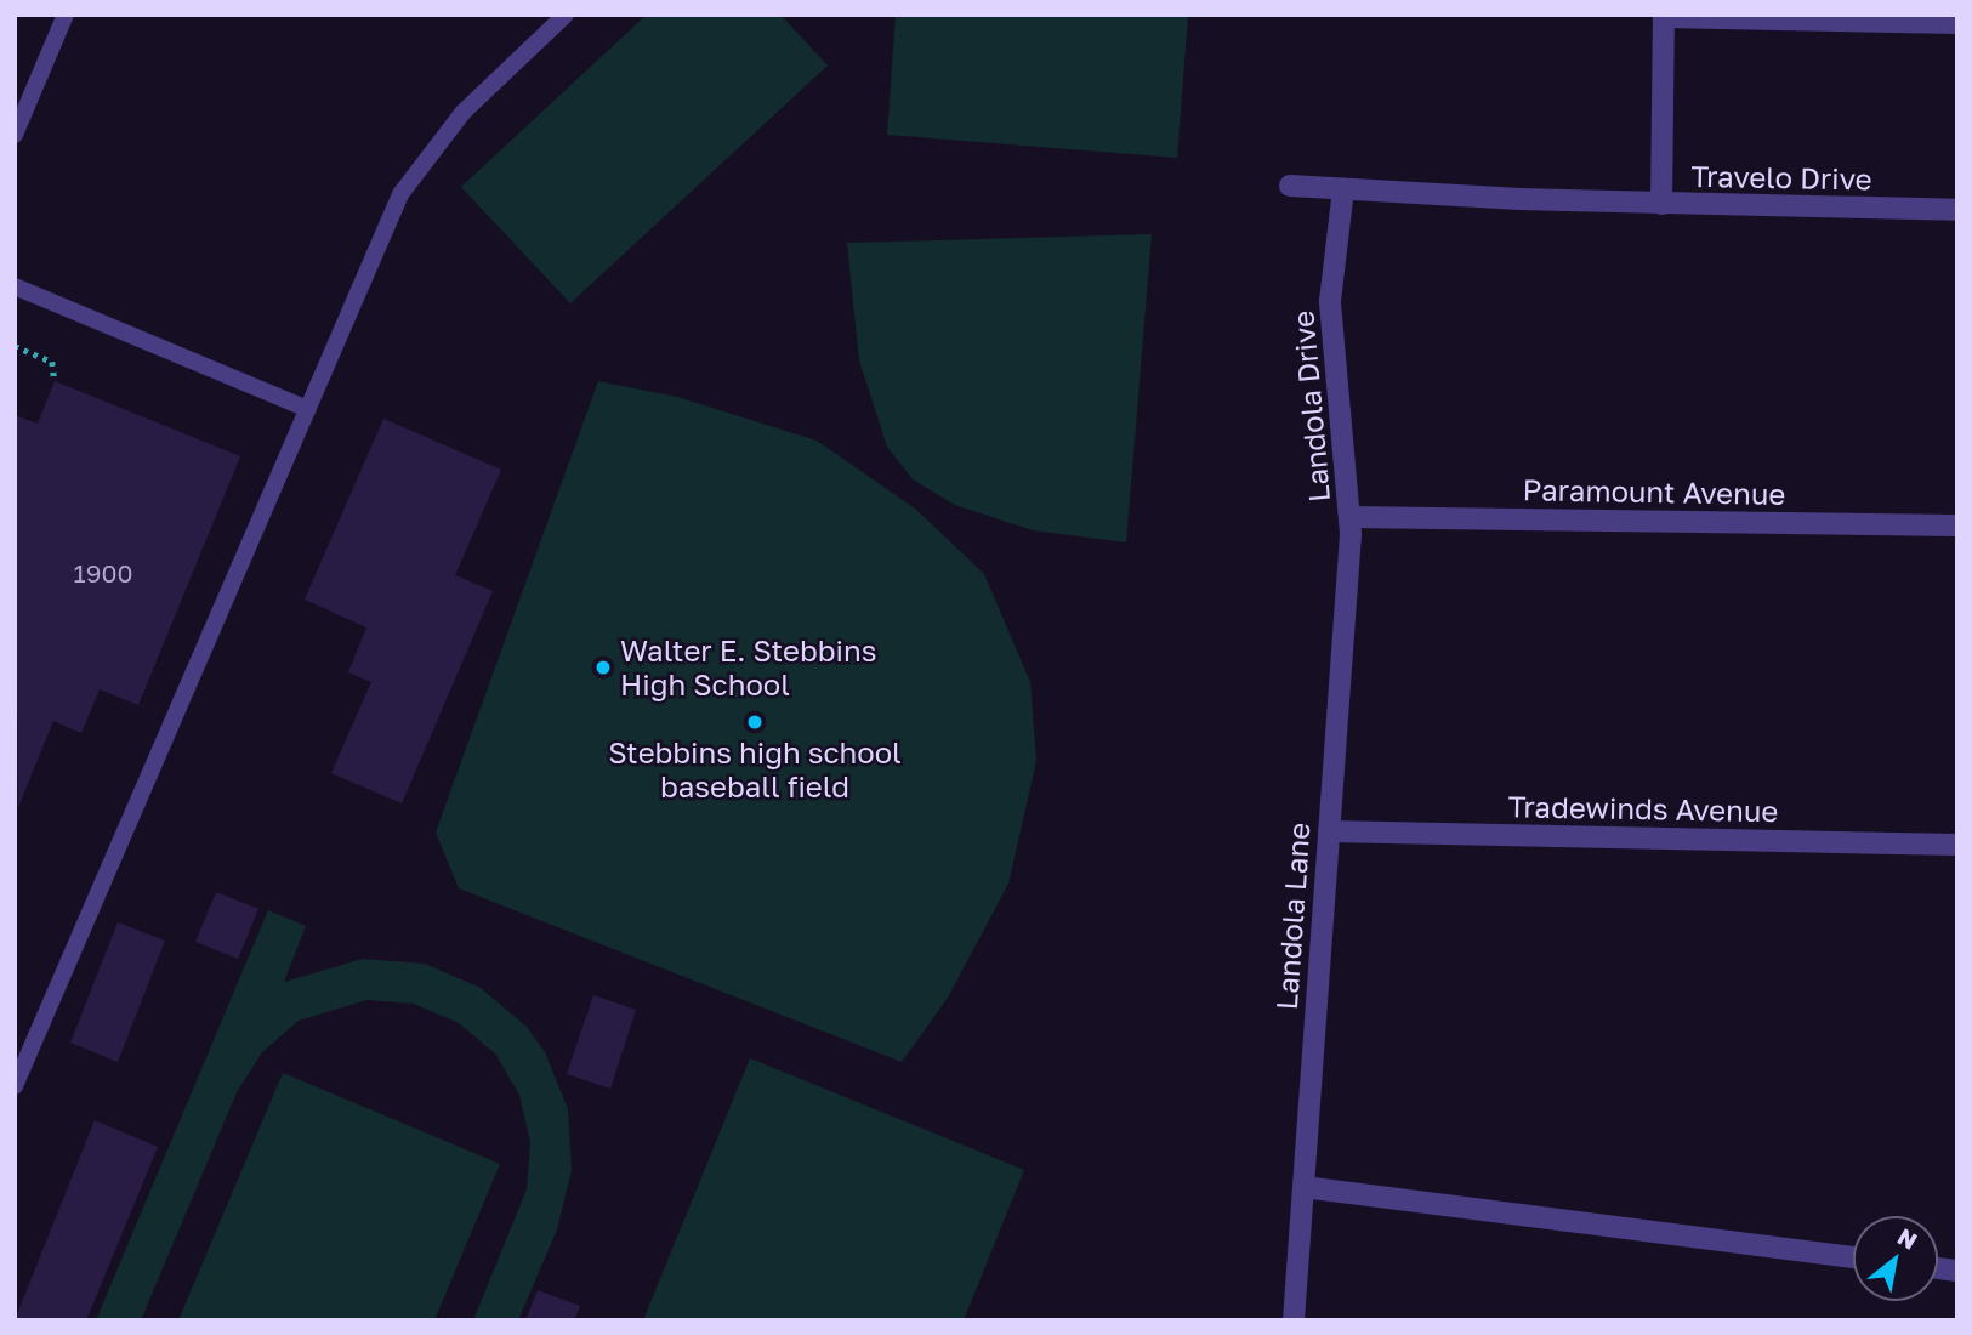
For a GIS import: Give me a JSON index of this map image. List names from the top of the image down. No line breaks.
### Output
{"streets":{"street":["Travelo Drive","Landola Drive","Paramount Avenue","Tradewinds Avenue","Landola Lane"]},"crossings":[["Landola Drive","Paramount Avenue"],["Landola Drive","Landola Lane"],["Paramount Avenue","Landola Lane"],["Tradewinds Avenue","Landola Lane"]],"places":["Walter E. Stebbins High School","Stebbins high school baseball field"],"house_numbers":["1900"],"north":"top right"}
